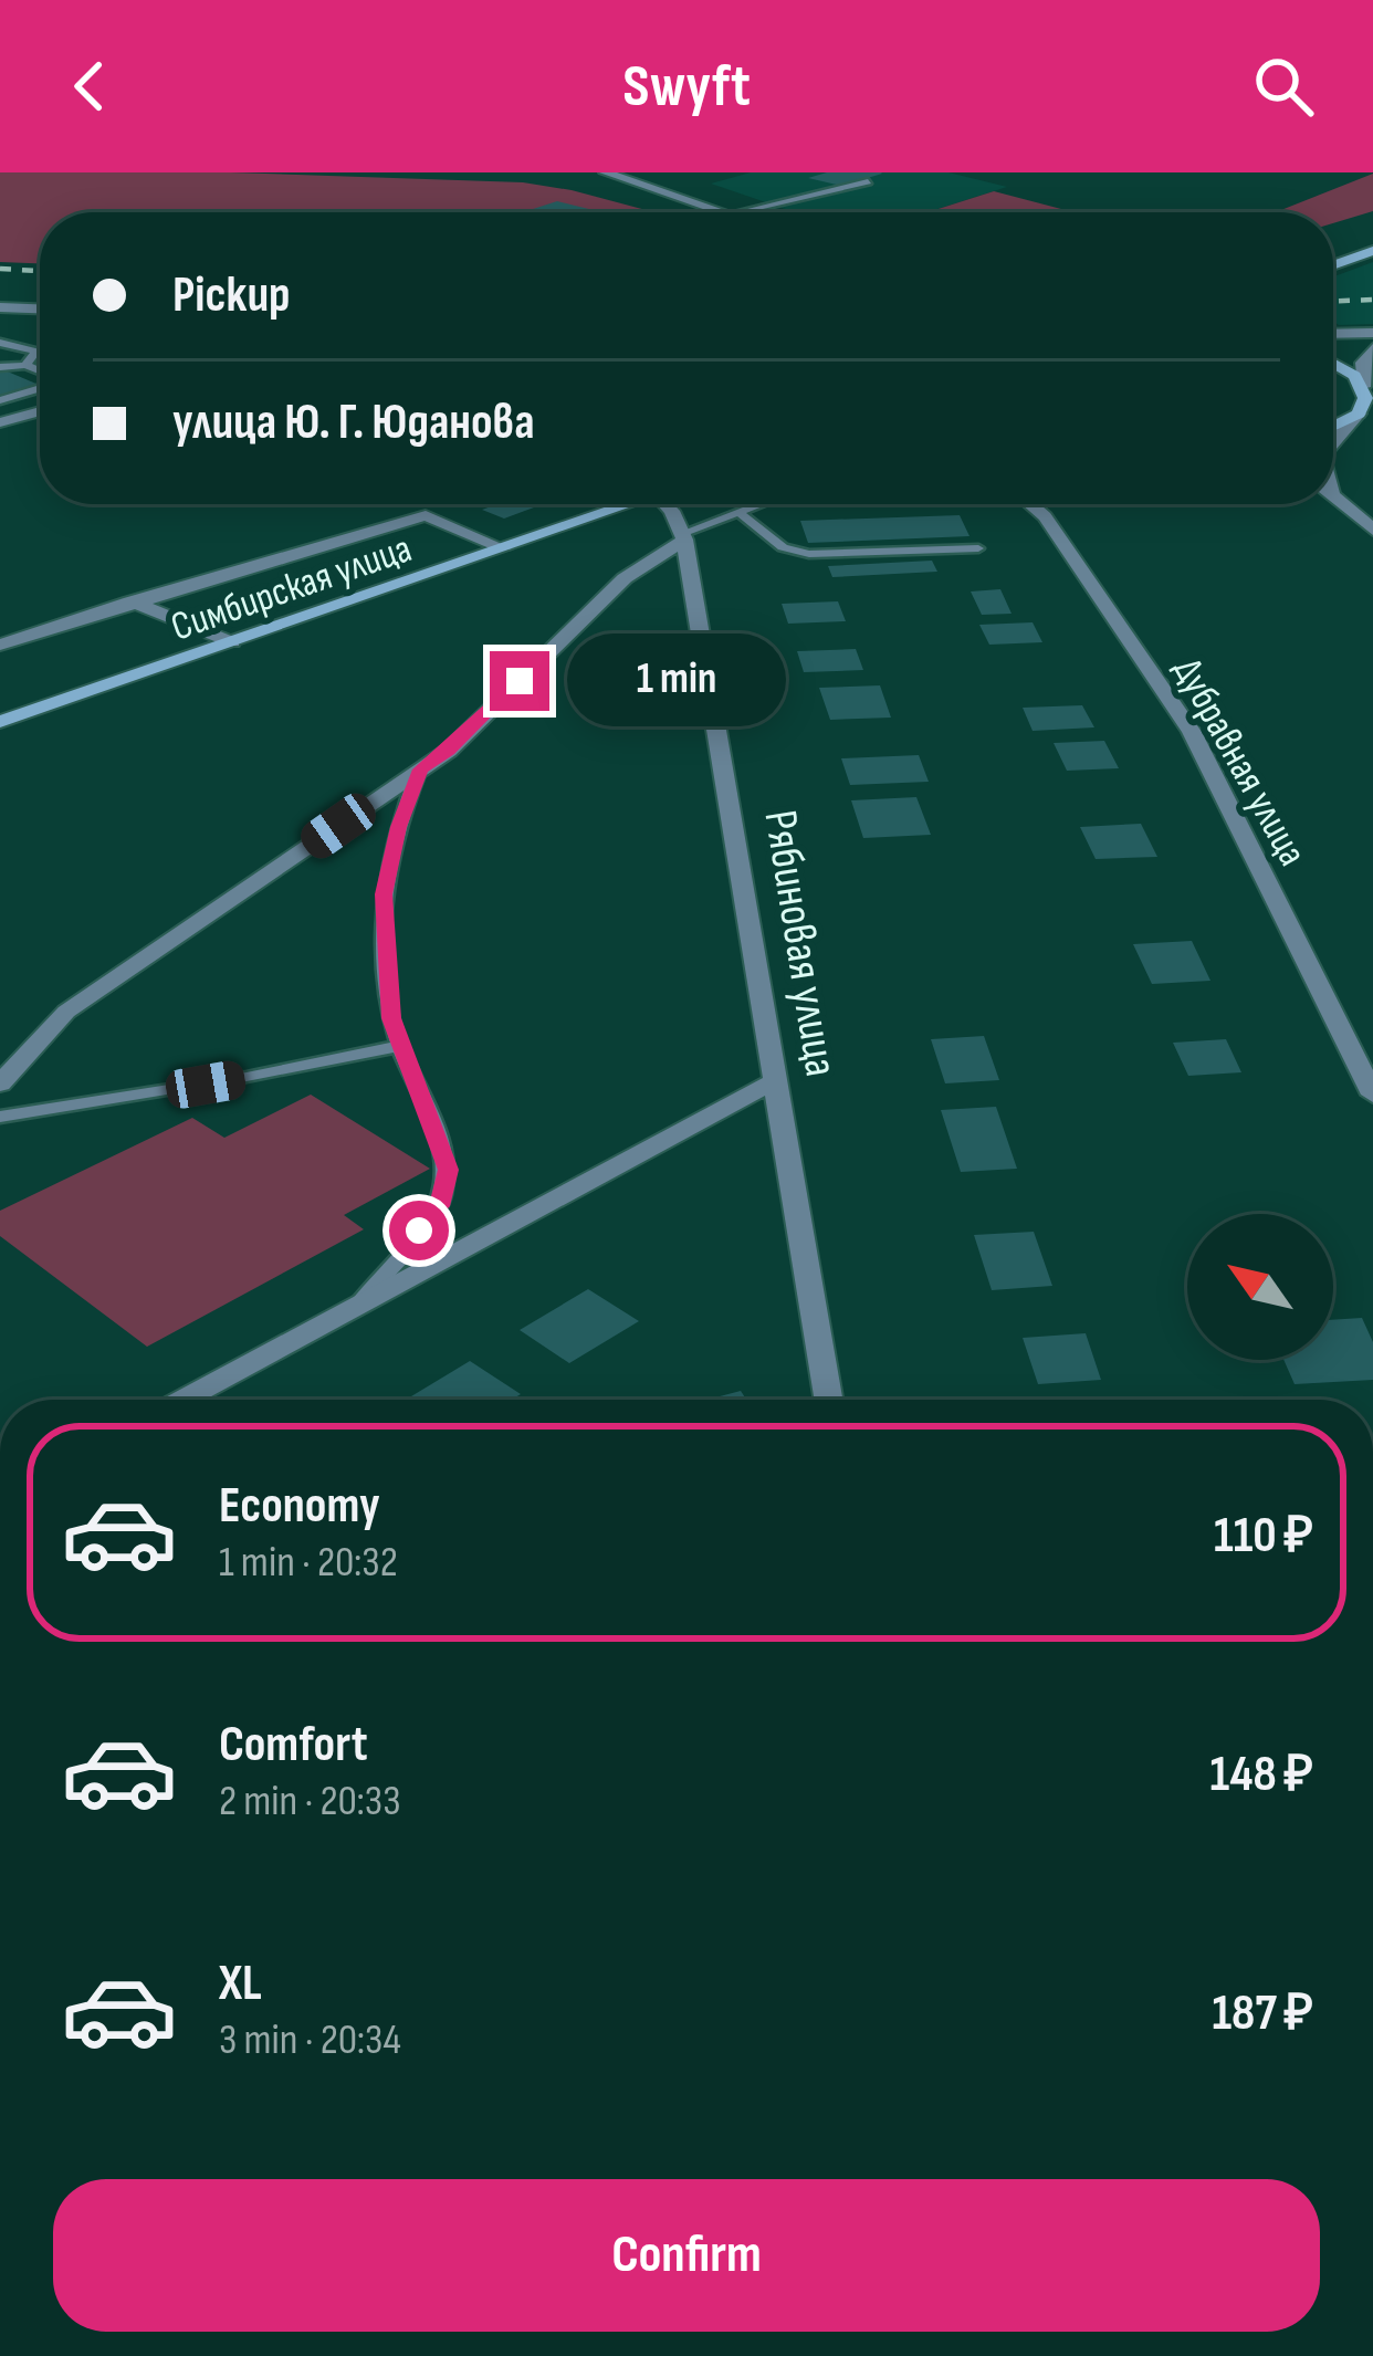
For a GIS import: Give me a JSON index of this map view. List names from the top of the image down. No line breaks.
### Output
{"streets":{"main road":["Симбирская улица"],"street":["Дубравная улица","Рябиновая улица"]},"north":"top left","page":{"header":"Swyft","banner":["Pickup","улица Ю. Г. Юданова"],"bubble":"1 min","list":[{"name":"Economy","note":"1 min · 20:32","value":"110 ₽"},{"name":"Comfort","note":"2 min · 20:33","value":"148 ₽"},{"name":"XL","note":"3 min · 20:34","value":"187 ₽"}],"buttons":"Confirm"}}
